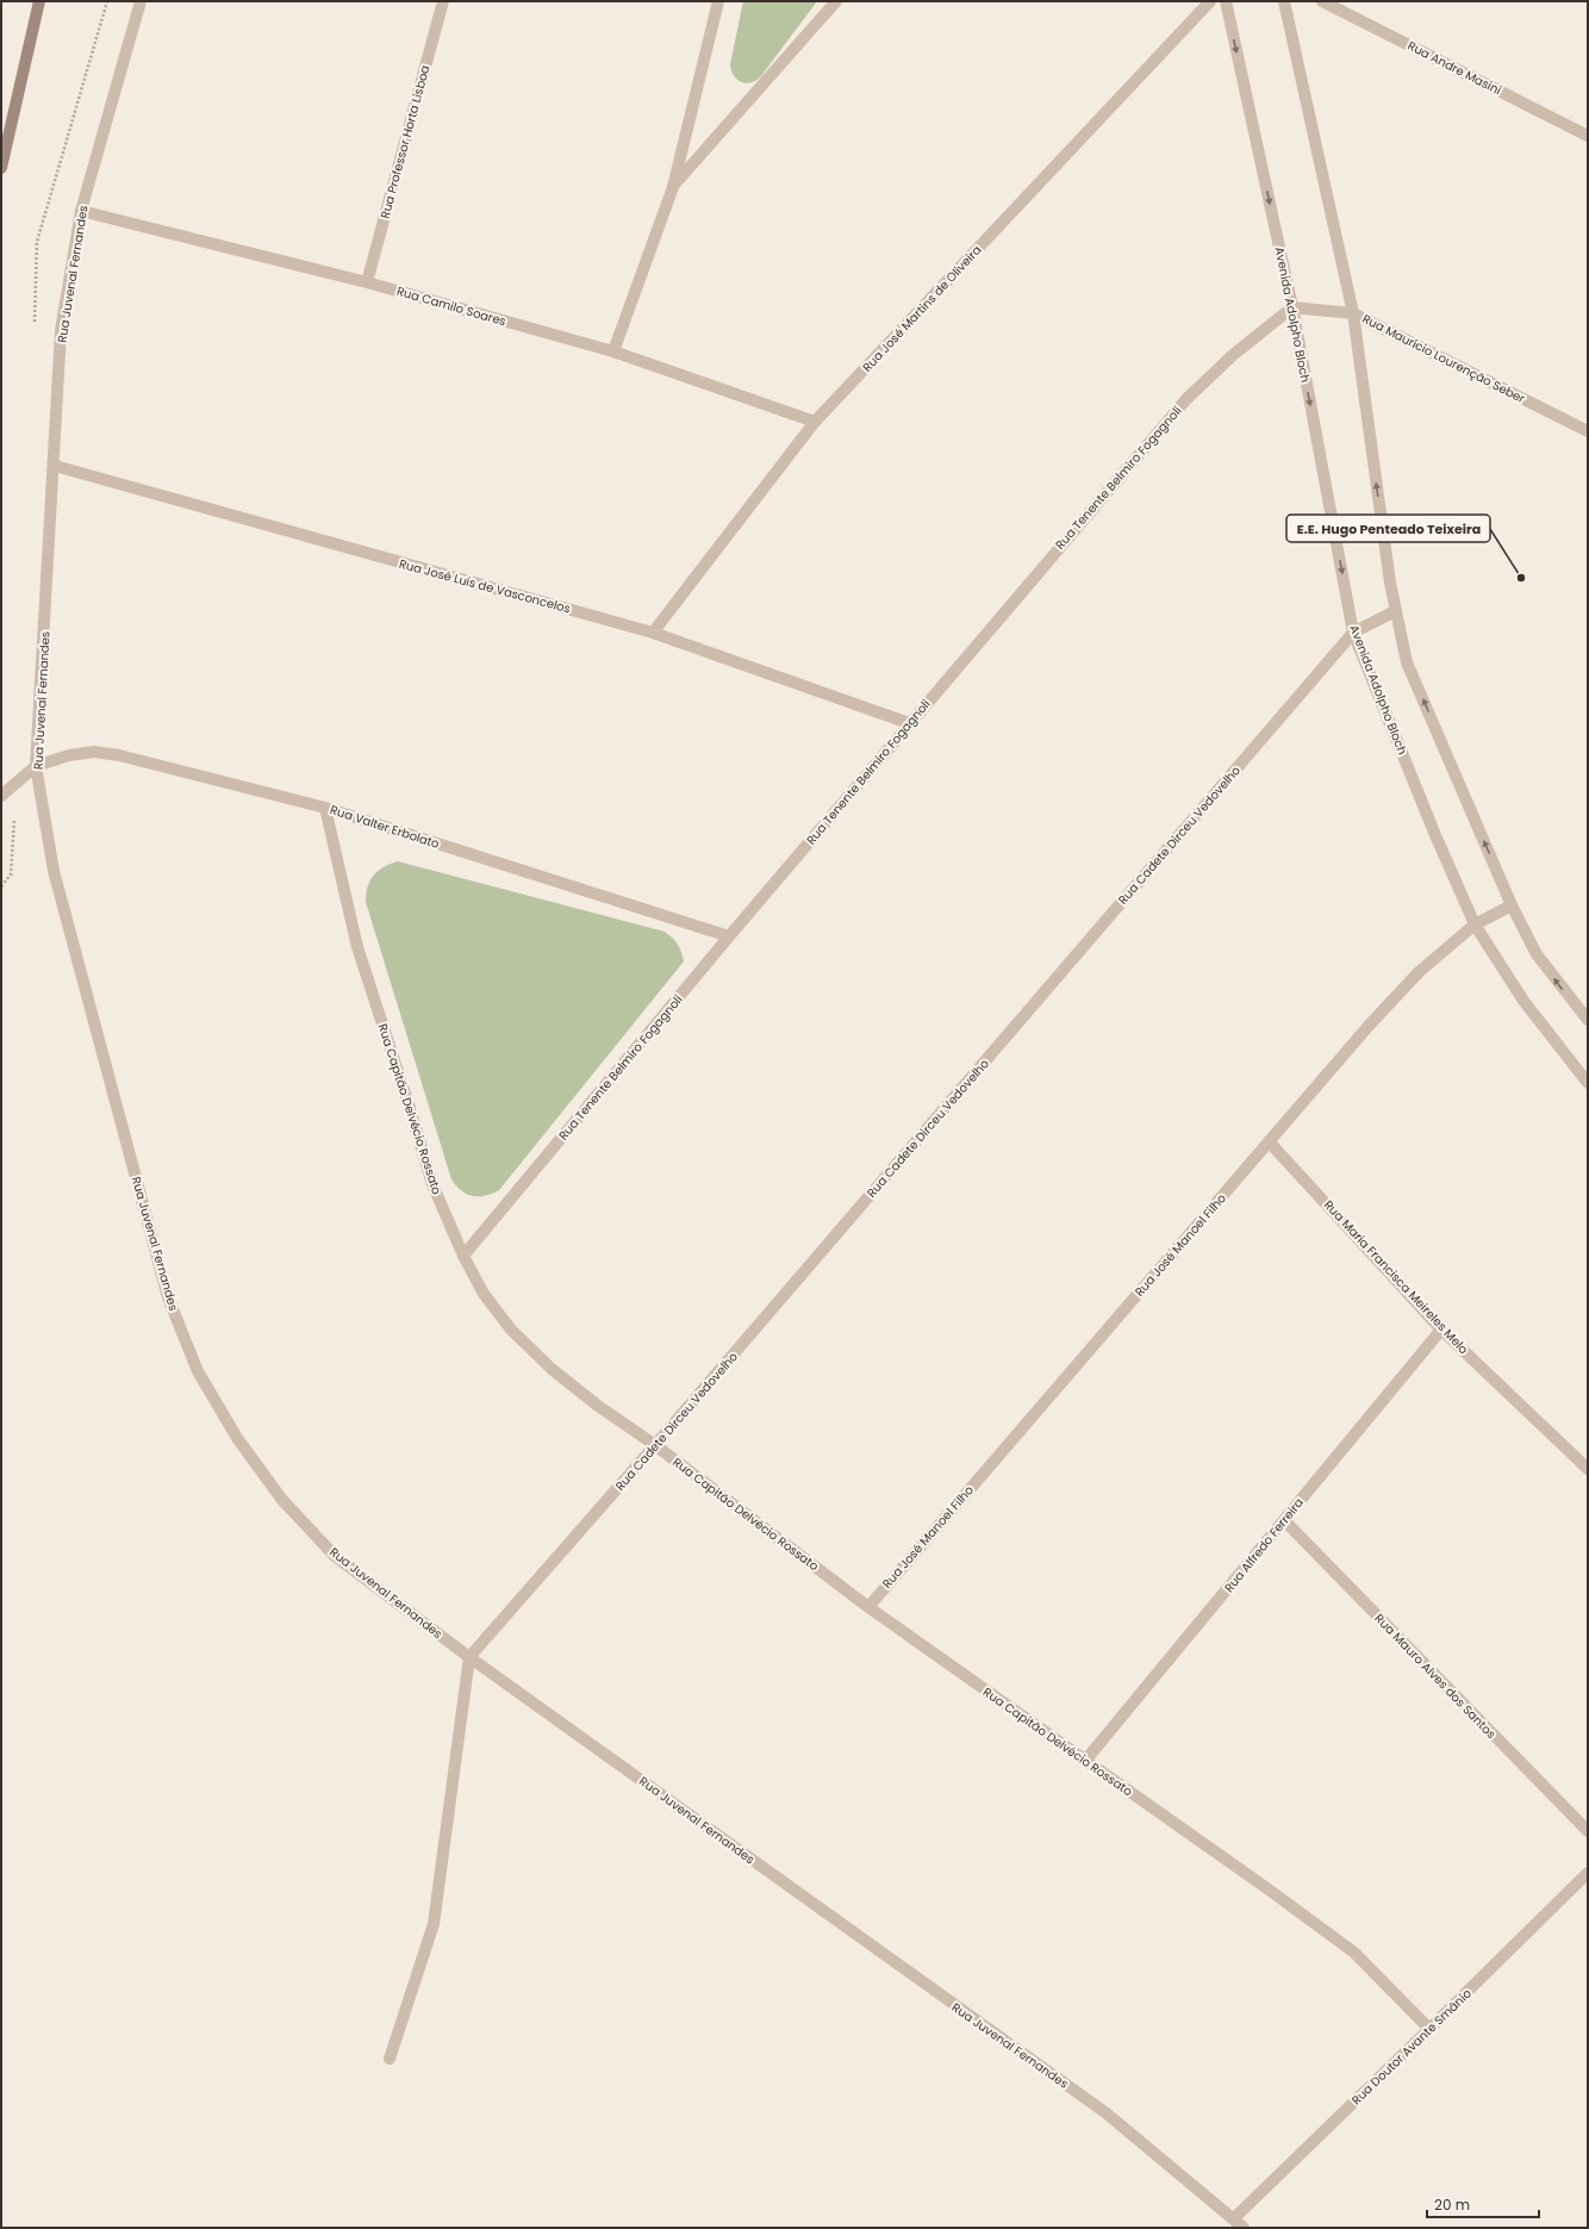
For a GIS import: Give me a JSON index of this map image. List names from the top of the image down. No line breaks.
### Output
{"streets":{"street":["Rua Andre Masini","Rua Professor Horta Lisboa","Rua Juvenal Fernandes","Rua Camilo Soares","Rua José Martins de Oliveira","Avenida Adolpho Bloch","Rua Maurício Lourenção Seber","Rua Tenente Belmiro Fogagnoli","Rua José Luís de Vasconcelos","Rua Valter Erbolato","Rua Cadete Dirceu Vedovelho","Rua Capitão Delvécio Rossato","Rua José Manoel Filho","Rua Maria Francisca Meireles Melo","Rua Alfredo Ferreira","Rua Mauro Alves dos Santos","Rua Doutor Avante Smânio"]},"crossings":[["Rua Professor Horta Lisboa","Rua Camilo Soares"],["Rua Juvenal Fernandes","Rua Camilo Soares"],["Rua Juvenal Fernandes","Rua José Luís de Vasconcelos"],["Rua Juvenal Fernandes","Rua Valter Erbolato"],["Rua Juvenal Fernandes","Rua Cadete Dirceu Vedovelho"],["Rua Juvenal Fernandes","Rua Doutor Avante Smânio"],["Rua Camilo Soares","Rua José Martins de Oliveira"],["Rua José Martins de Oliveira","Rua José Luís de Vasconcelos"],["Avenida Adolpho Bloch","Rua Maurício Lourenção Seber"],["Avenida Adolpho Bloch","Rua Tenente Belmiro Fogagnoli"],["Avenida Adolpho Bloch","Rua Cadete Dirceu Vedovelho"],["Avenida Adolpho Bloch","Rua José Manoel Filho"],["Rua Maurício Lourenção Seber","Rua Tenente Belmiro Fogagnoli"],["Rua Tenente Belmiro Fogagnoli","Rua José Luís de Vasconcelos"],["Rua Tenente Belmiro Fogagnoli","Rua Valter Erbolato"],["Rua Tenente Belmiro Fogagnoli","Rua Capitão Delvécio Rossato"],["Rua Valter Erbolato","Rua Capitão Delvécio Rossato"],["Rua Cadete Dirceu Vedovelho","Rua Capitão Delvécio Rossato"],["Rua Capitão Delvécio Rossato","Rua José Manoel Filho"],["Rua Capitão Delvécio Rossato","Rua Alfredo Ferreira"],["Rua Capitão Delvécio Rossato","Rua Doutor Avante Smânio"],["Rua José Manoel Filho","Rua Maria Francisca Meireles Melo"],["Rua Maria Francisca Meireles Melo","Rua Alfredo Ferreira"],["Rua Alfredo Ferreira","Rua Mauro Alves dos Santos"]],"places":["E.E. Hugo Penteado Teixeira"],"scale_bar":"20 m"}
